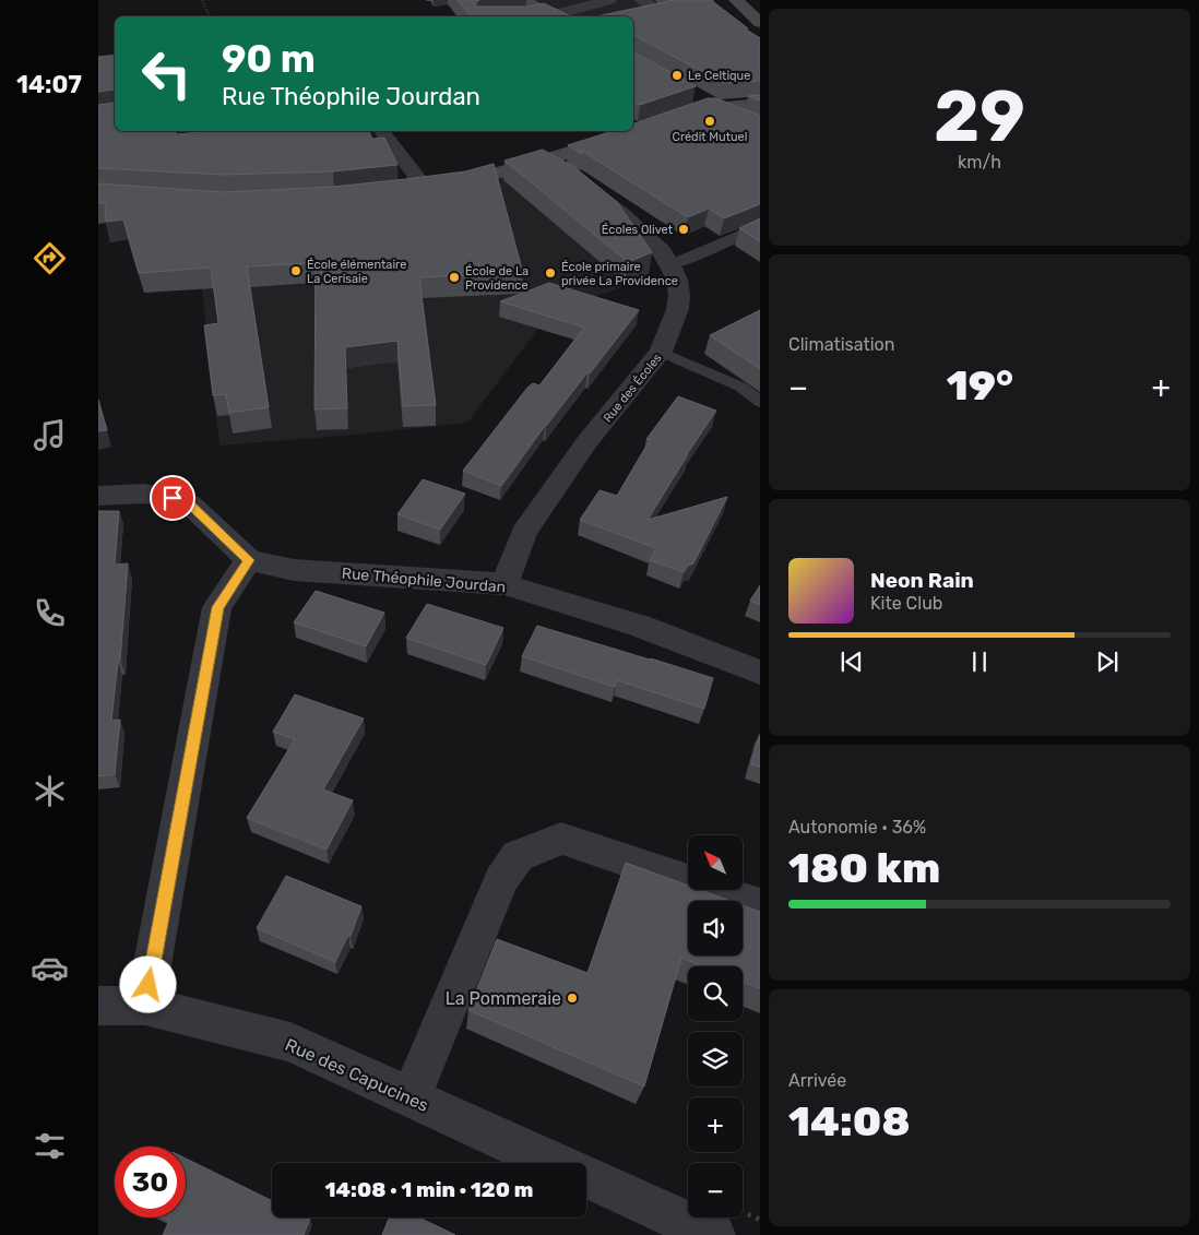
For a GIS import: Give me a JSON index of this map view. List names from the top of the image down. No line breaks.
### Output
{"streets":{"street":["Rue des Écoles","Rue Théophile Jourdan","Rue des Capucines"]},"crossings":[["Rue des Écoles","Rue Théophile Jourdan"]],"places":["Le Celtique","Crédit Mutuel","Écoles Olivet","École élémentaire La Cerisaie","École primaire privée La Providence","École de La Providence","La Pommeraie"],"north":"top left","page":{"tabs":"14:07","tile":[["29","km/h"],"Climatisation",["Autonomie · 36%","180 km"],["Arrivée","14:08"]],"turn":["90 m","Rue Théophile Jourdan"],"heat":["−","19°","+"],"song":["Neon Rain","Kite Club"],"map_buttons":["+","−"],"limit":"30","trip":"14:08 · 1 min · 120 m"}}
